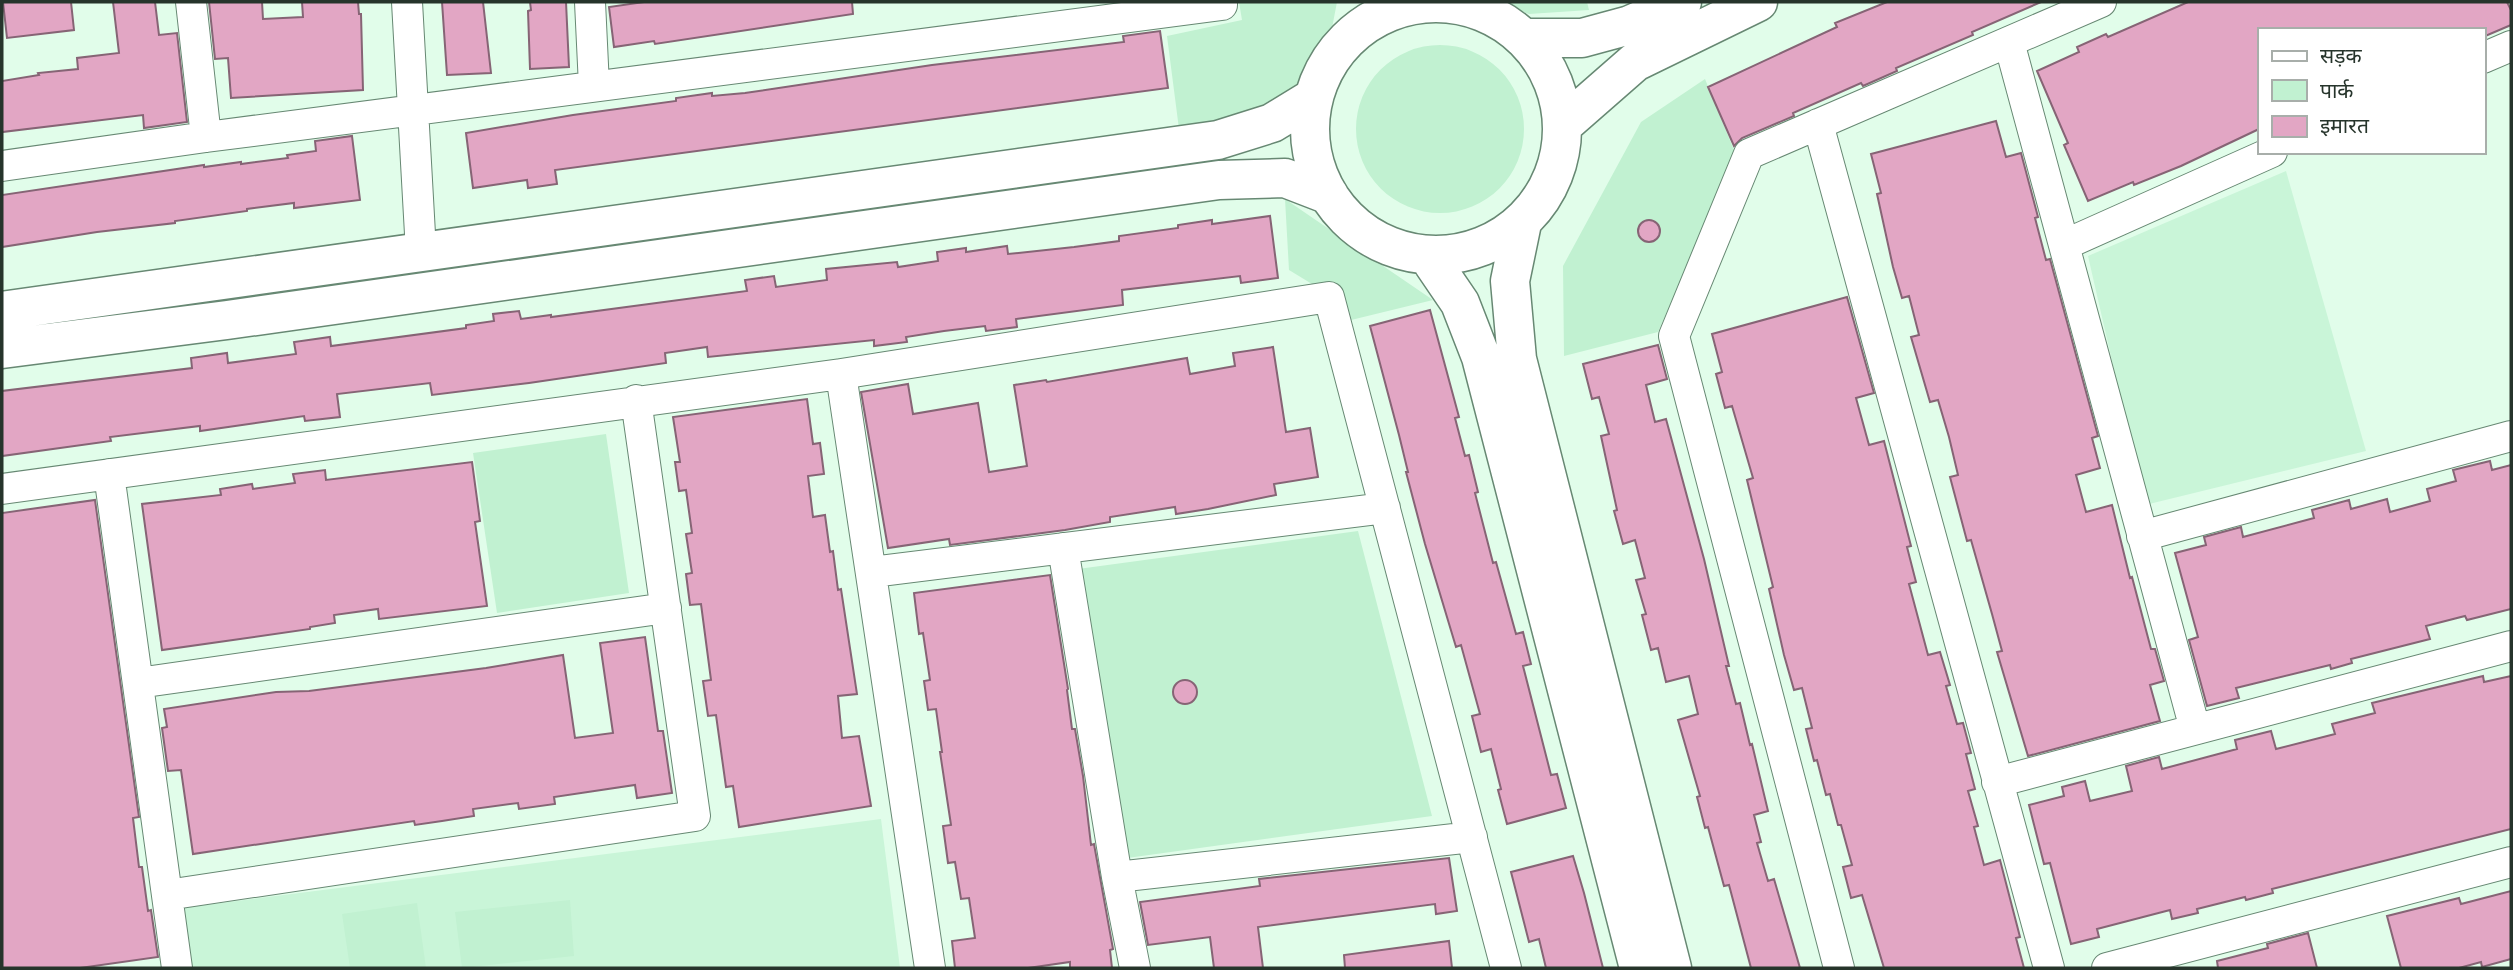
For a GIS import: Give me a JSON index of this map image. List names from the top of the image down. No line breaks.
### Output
{"legend":["सड़क","पार्क","इमारत"]}
